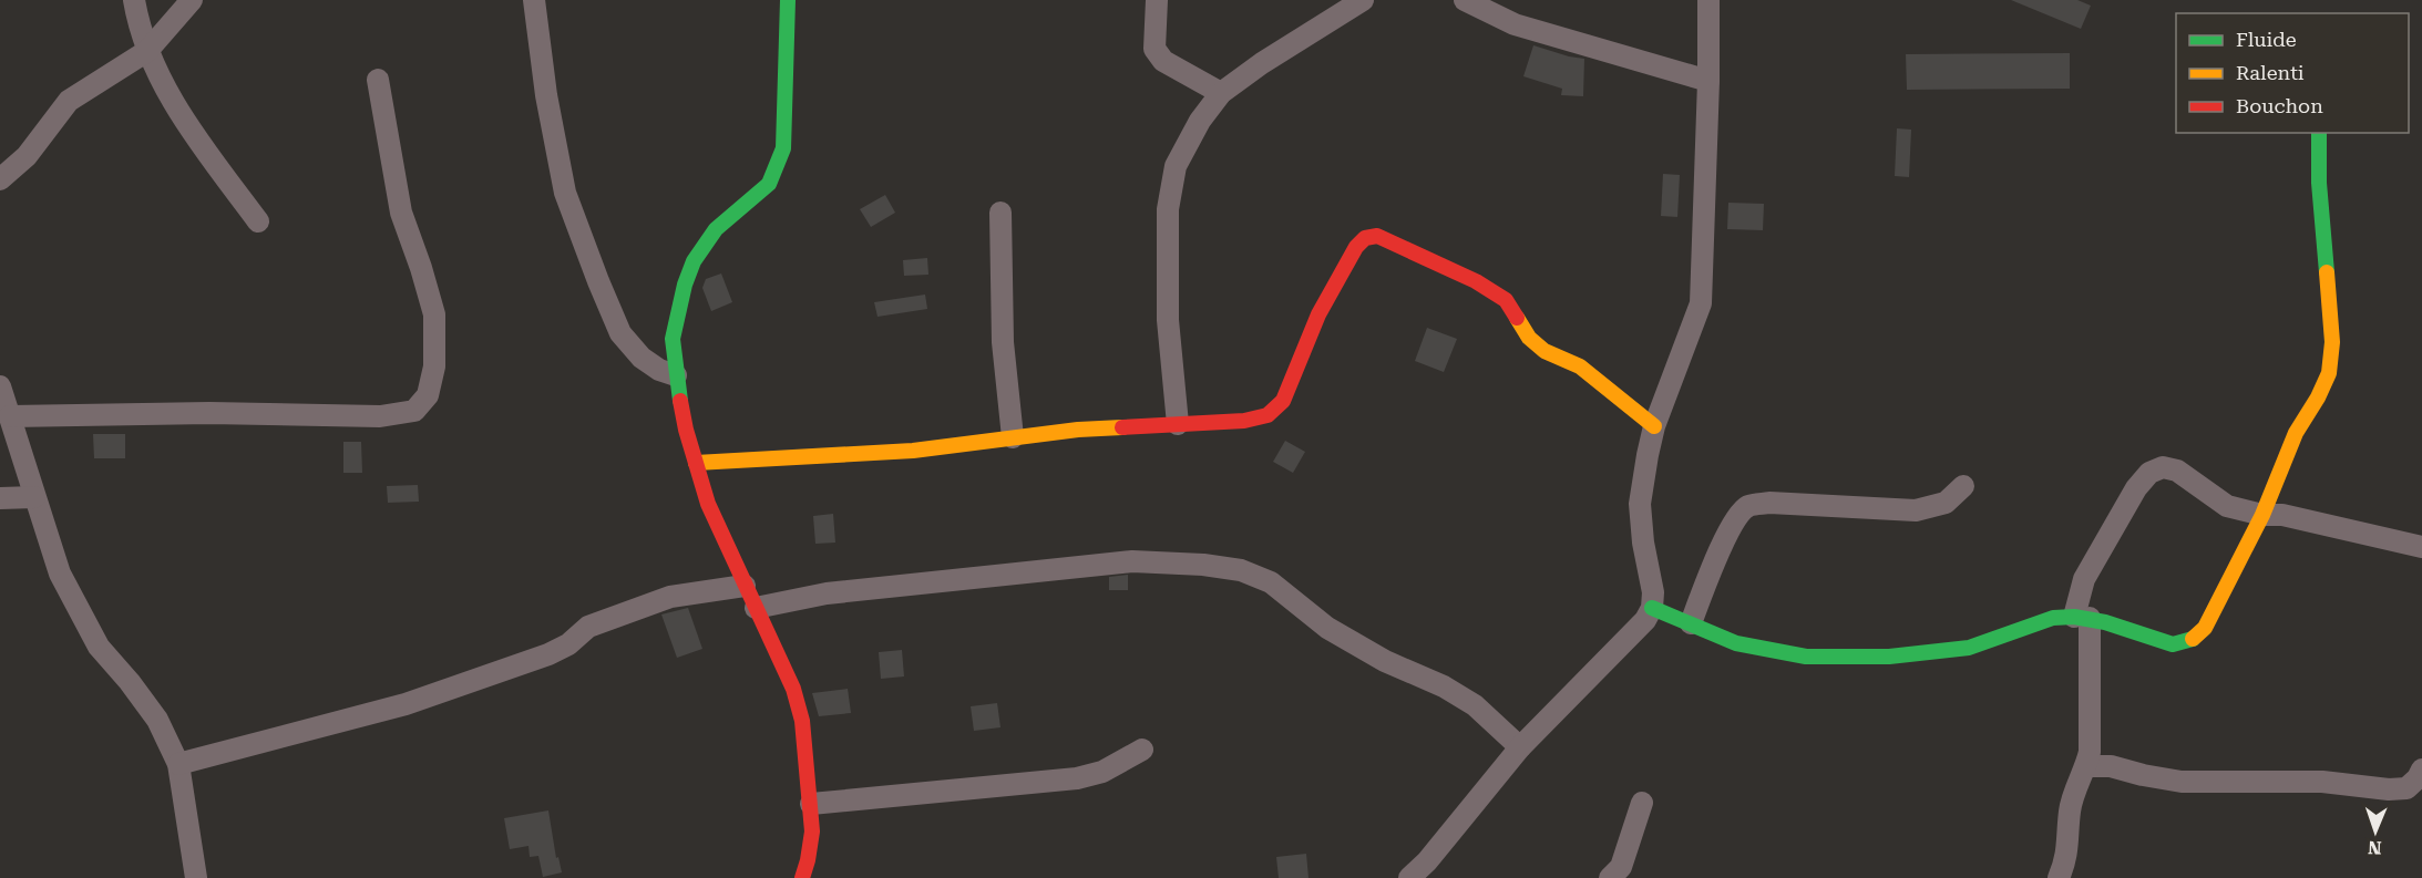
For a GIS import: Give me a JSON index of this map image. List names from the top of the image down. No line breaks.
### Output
{"legend":["Fluide","Ralenti","Bouchon"],"north":"bottom"}
